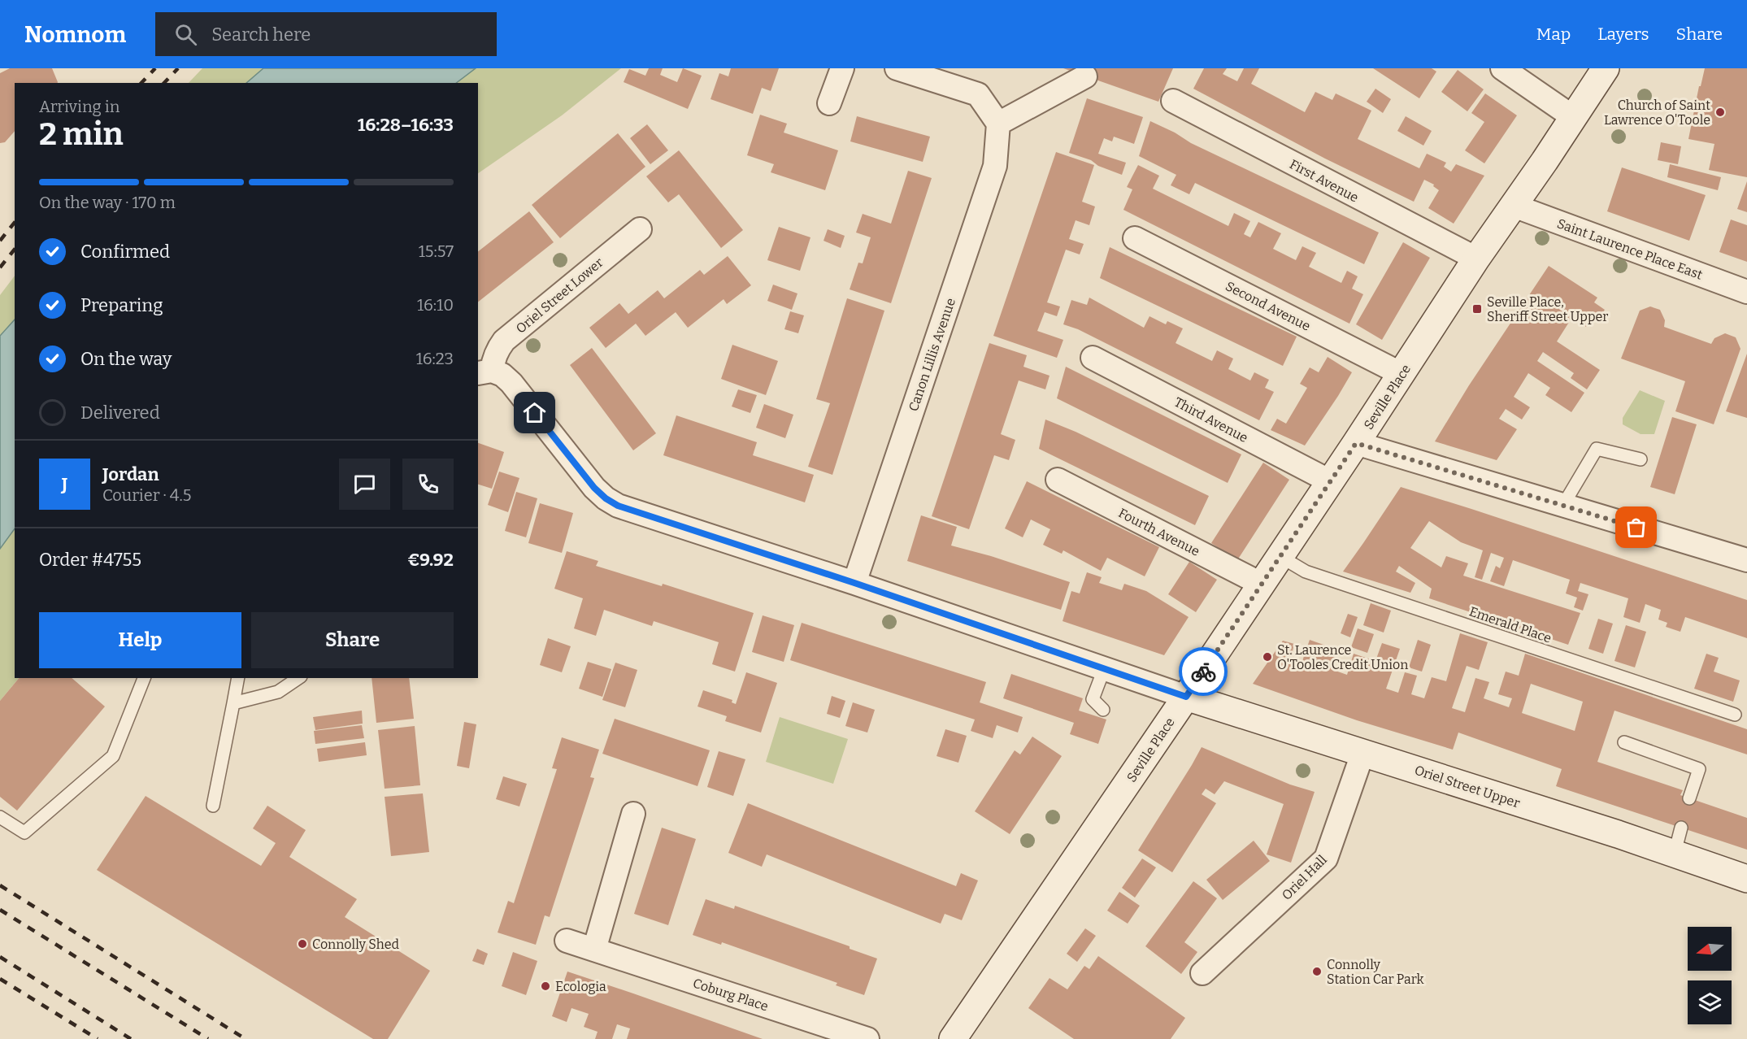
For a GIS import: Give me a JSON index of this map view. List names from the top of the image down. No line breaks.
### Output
{"streets":{"main road":["Seville Place","Oriel Street Upper"],"street":["First Avenue","Saint Laurence Place East","Oriel Street Lower","Second Avenue","Canon Lillis Avenue","Third Avenue","Fourth Avenue","Oriel Hall","Coburg Place"],"lane":["Emerald Place"]},"crossings":[["First Avenue","Seville Place"],["Saint Laurence Place East","Seville Place"],["Oriel Street Lower","Canon Lillis Avenue"],["Oriel Street Lower","Seville Place"],["Oriel Street Lower","Oriel Street Upper"],["Second Avenue","Seville Place"],["Seville Place","Third Avenue"],["Seville Place","Fourth Avenue"],["Seville Place","Emerald Place"],["Seville Place","Oriel Street Upper"],["Oriel Street Upper","Oriel Hall"]],"places":{"other":["Church of Saint Lawrence O'Toole","St. Laurence O'Tooles Credit Union","Connolly Shed","Connolly Station Car Park","Ecologia"],"transit":["Seville Place, Sheriff Street Upper"]},"north":"left","page":{"header":"Nomnom","search":"Search here","nav":["Map","Layers","Share"],"heading":["2 min","Arriving in","16:28–16:33"],"panel":["Jordan","Courier · 4.5","Order #4755","€9.92"],"bar":"On the way · 170 m","list":[["Confirmed","15:57"],["Preparing","16:10"],["On the way","16:23"],"Delivered"],"round":"J","buttons":["Help","Share"]}}
